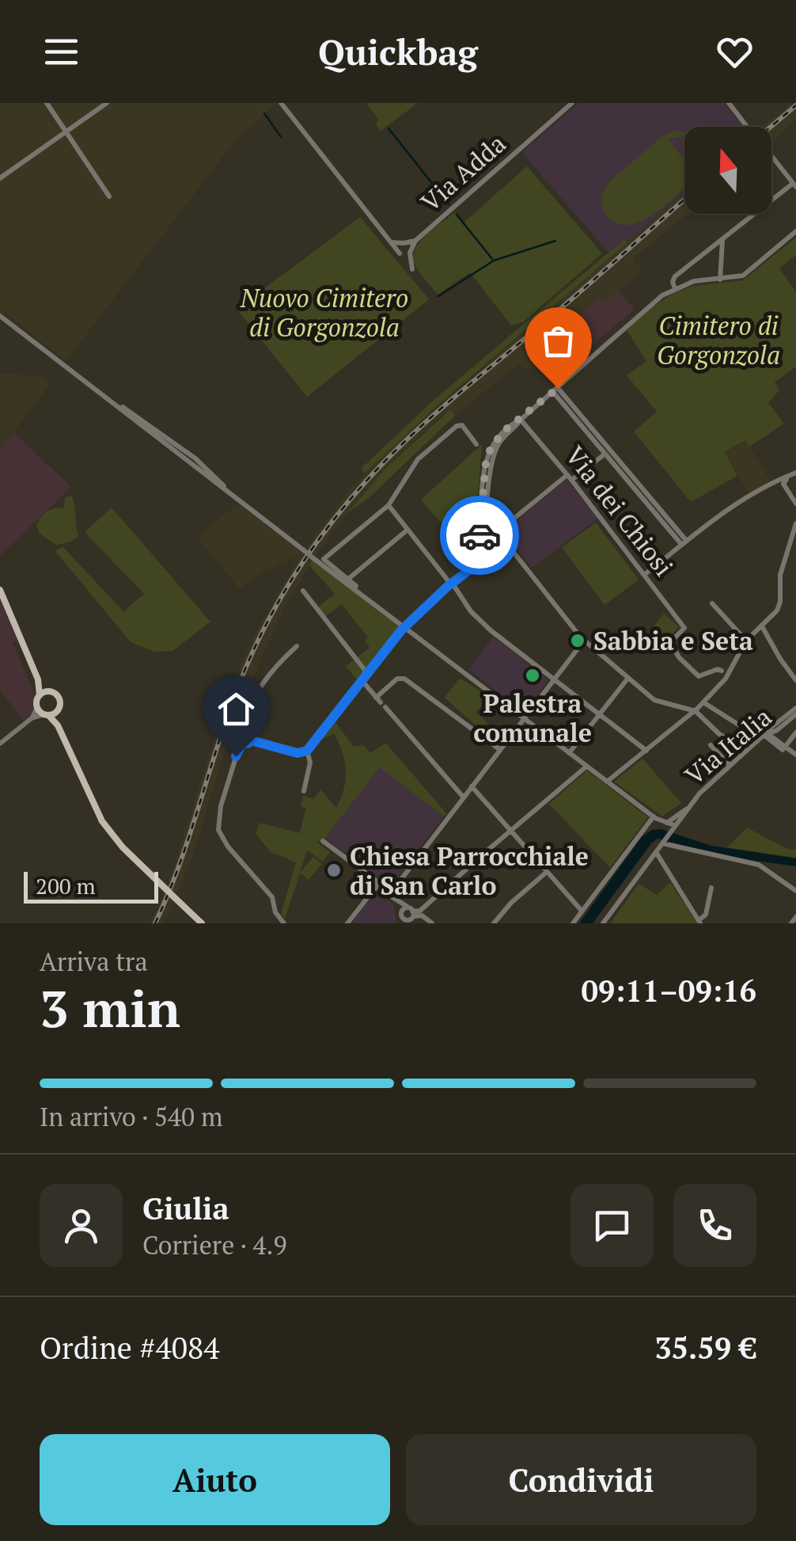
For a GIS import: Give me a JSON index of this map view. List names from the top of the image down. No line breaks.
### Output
{"streets":{"street":["Via Adda","Via dei Chiosi","Via Italia"]},"parks":["Nuovo Cimitero di Gorgonzola","Cimitero di Gorgonzola"],"places":["Sabbia e Seta","Palestra comunale","Chiesa Parrocchiale di San Carlo"],"scale_bar":"200 m","north":"top","page":{"header":"Quickbag","scale":"200 m","heading":["3 min","Arriva tra","09:11–09:16"],"panel":["Giulia","Corriere · 4.9","Ordine #4084","35.59 €"],"bar":"In arrivo · 540 m","buttons":["Aiuto","Condividi"]}}
